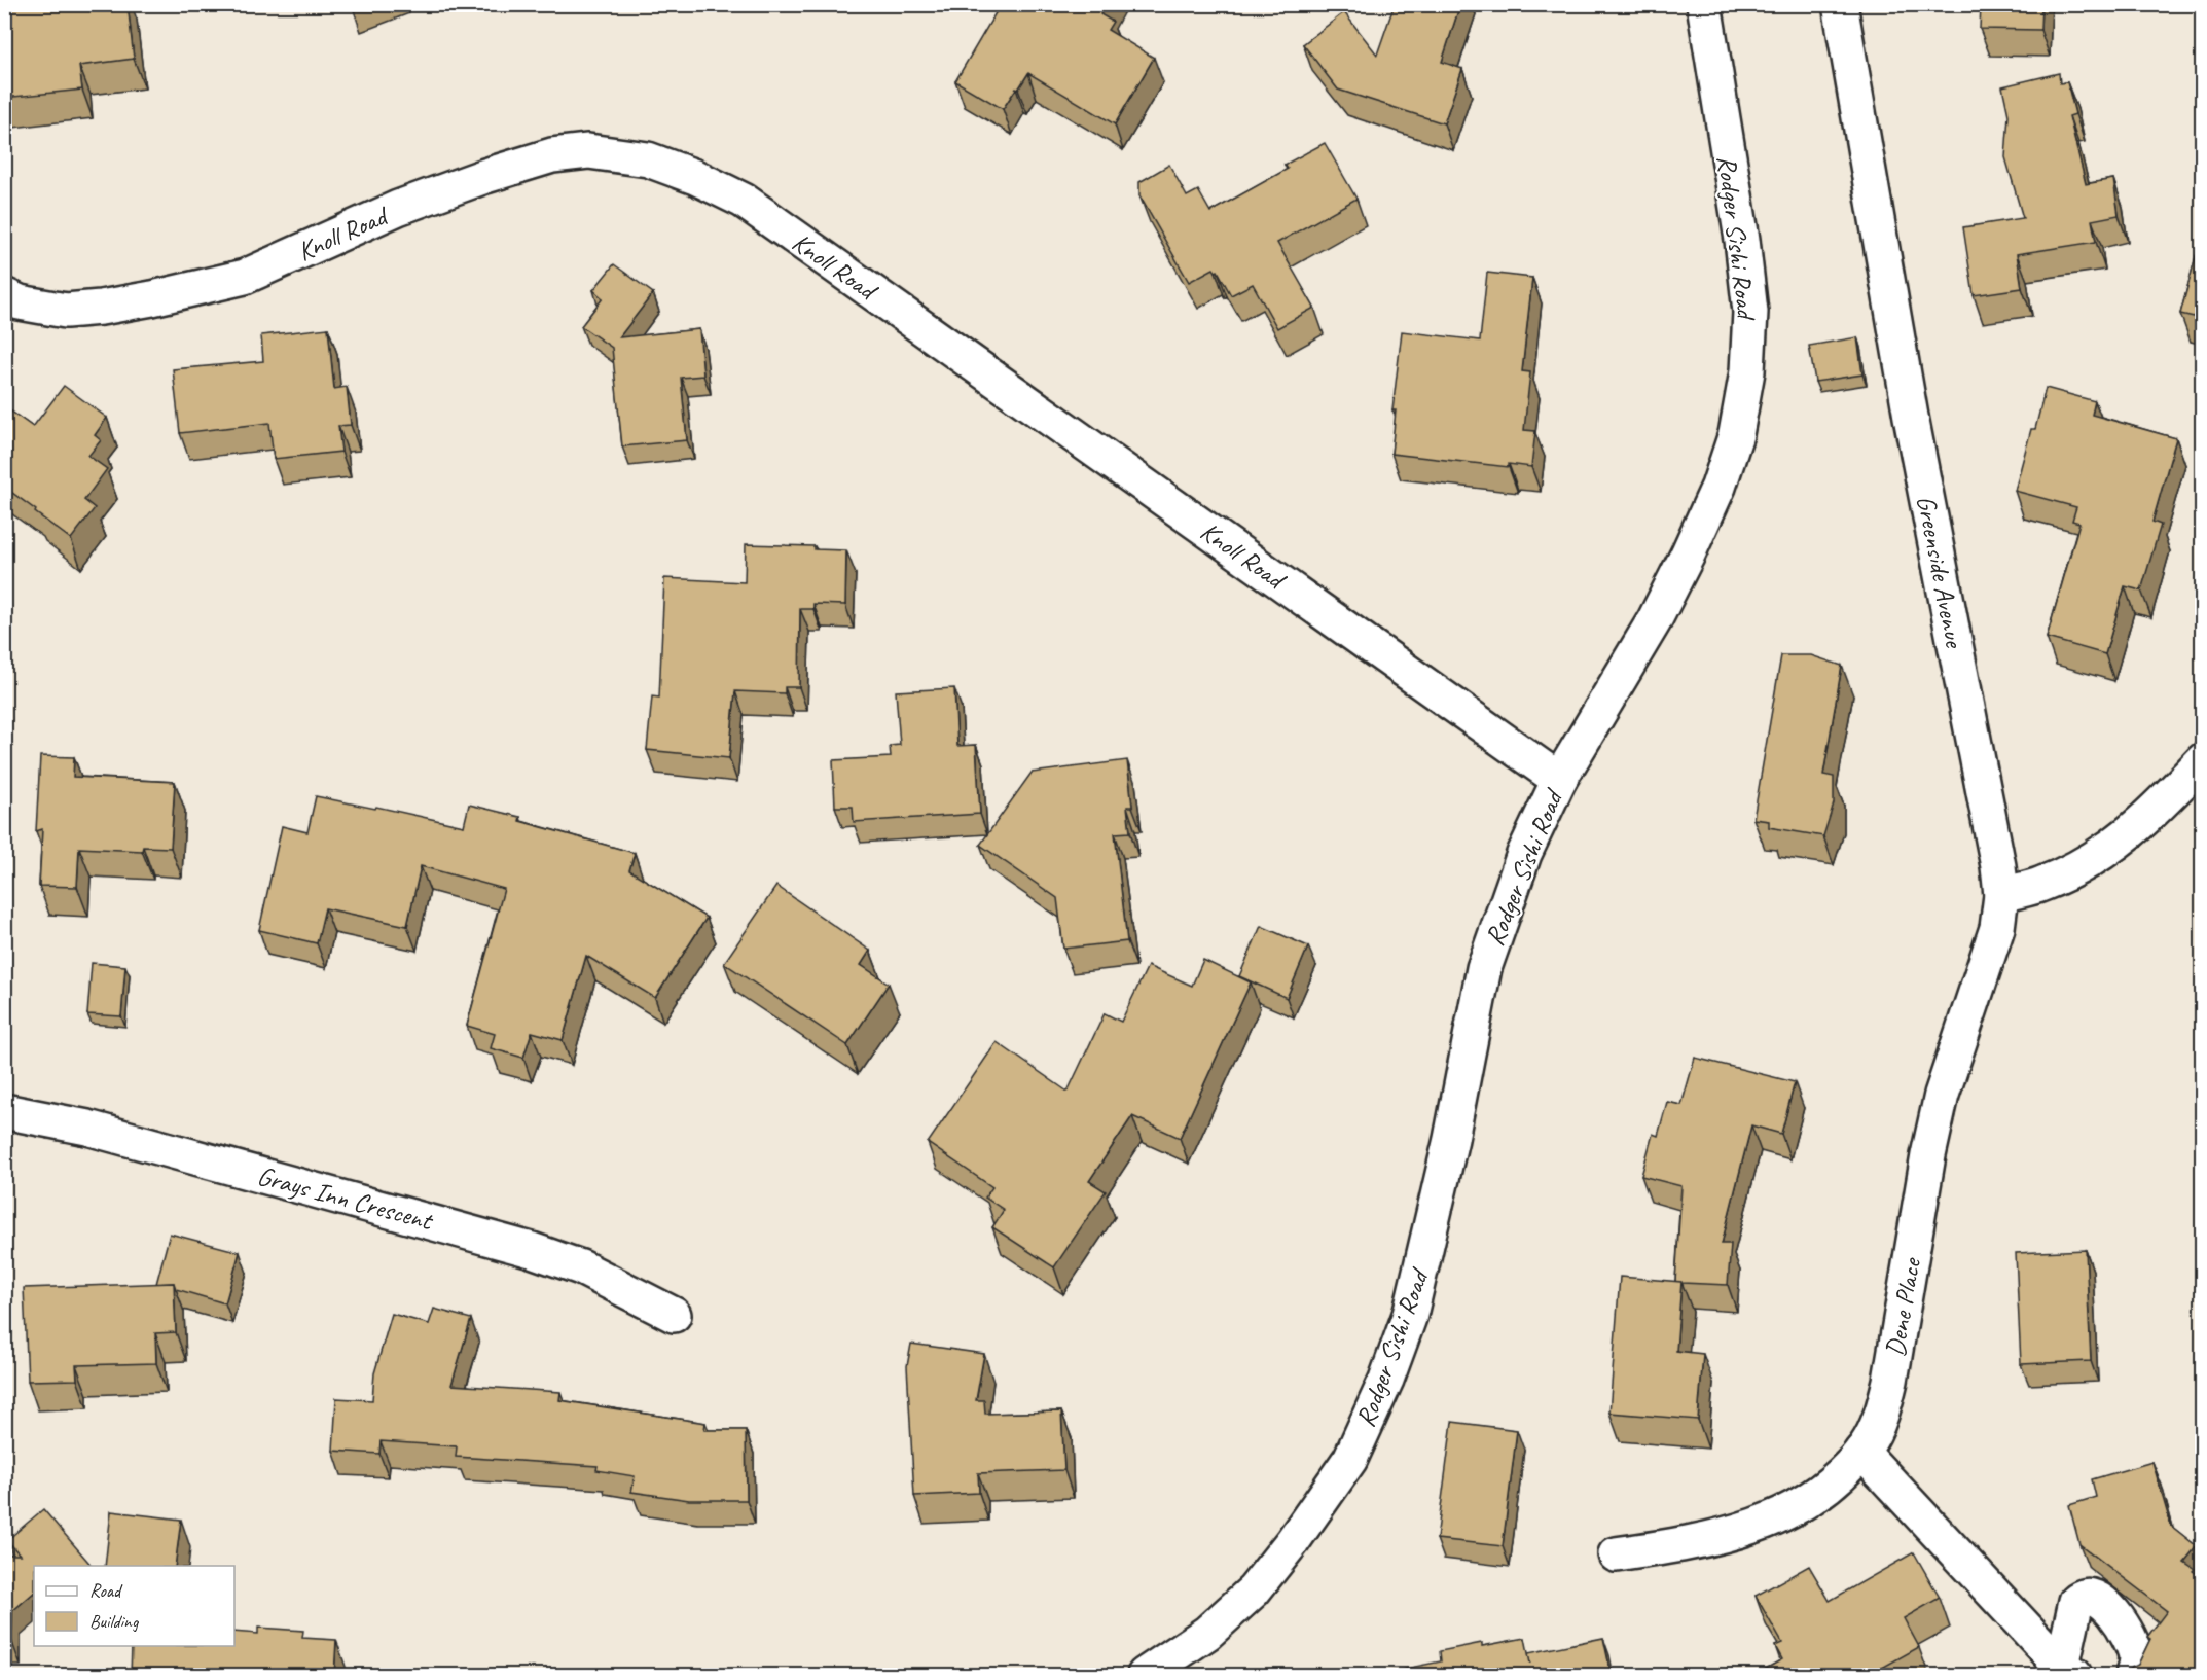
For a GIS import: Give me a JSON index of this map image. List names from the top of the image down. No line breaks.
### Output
{"streets":{"street":["Knoll Road","Rodger Sishi Road","Greenside Avenue","Grays Inn Crescent","Dene Place"]},"crossings":[["Knoll Road","Rodger Sishi Road"],["Greenside Avenue","Dene Place"]],"legend":["Road","Building"]}
